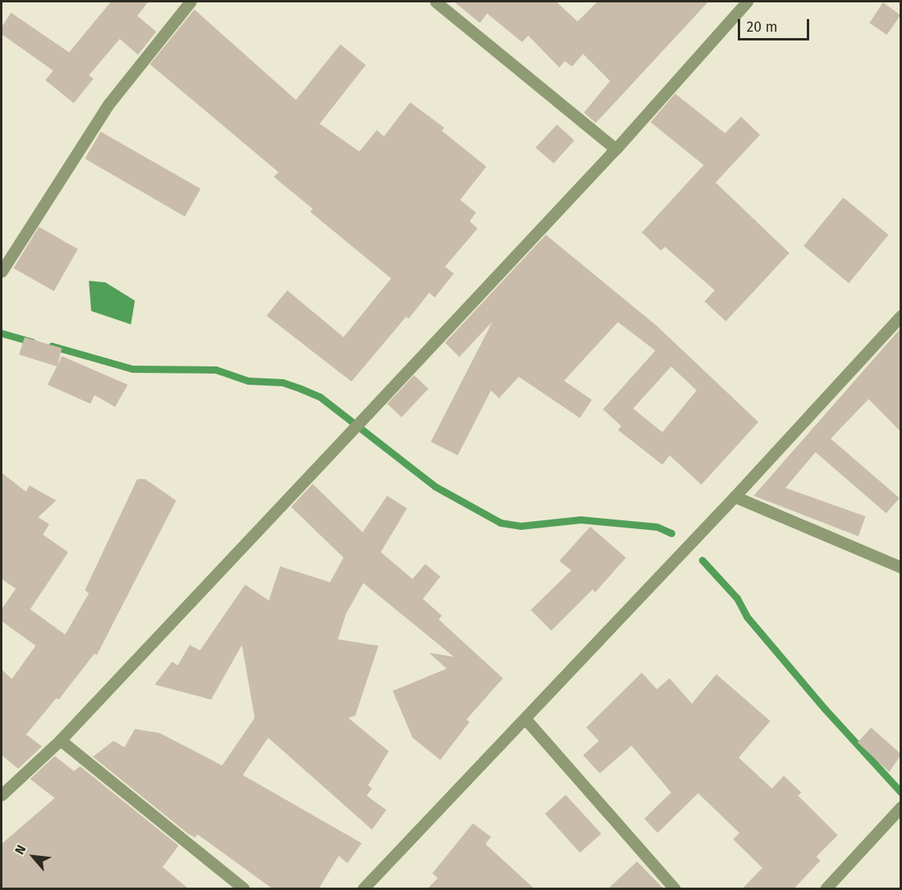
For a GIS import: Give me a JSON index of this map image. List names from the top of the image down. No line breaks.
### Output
{"scale_bar":"20 m","north":"top left"}
